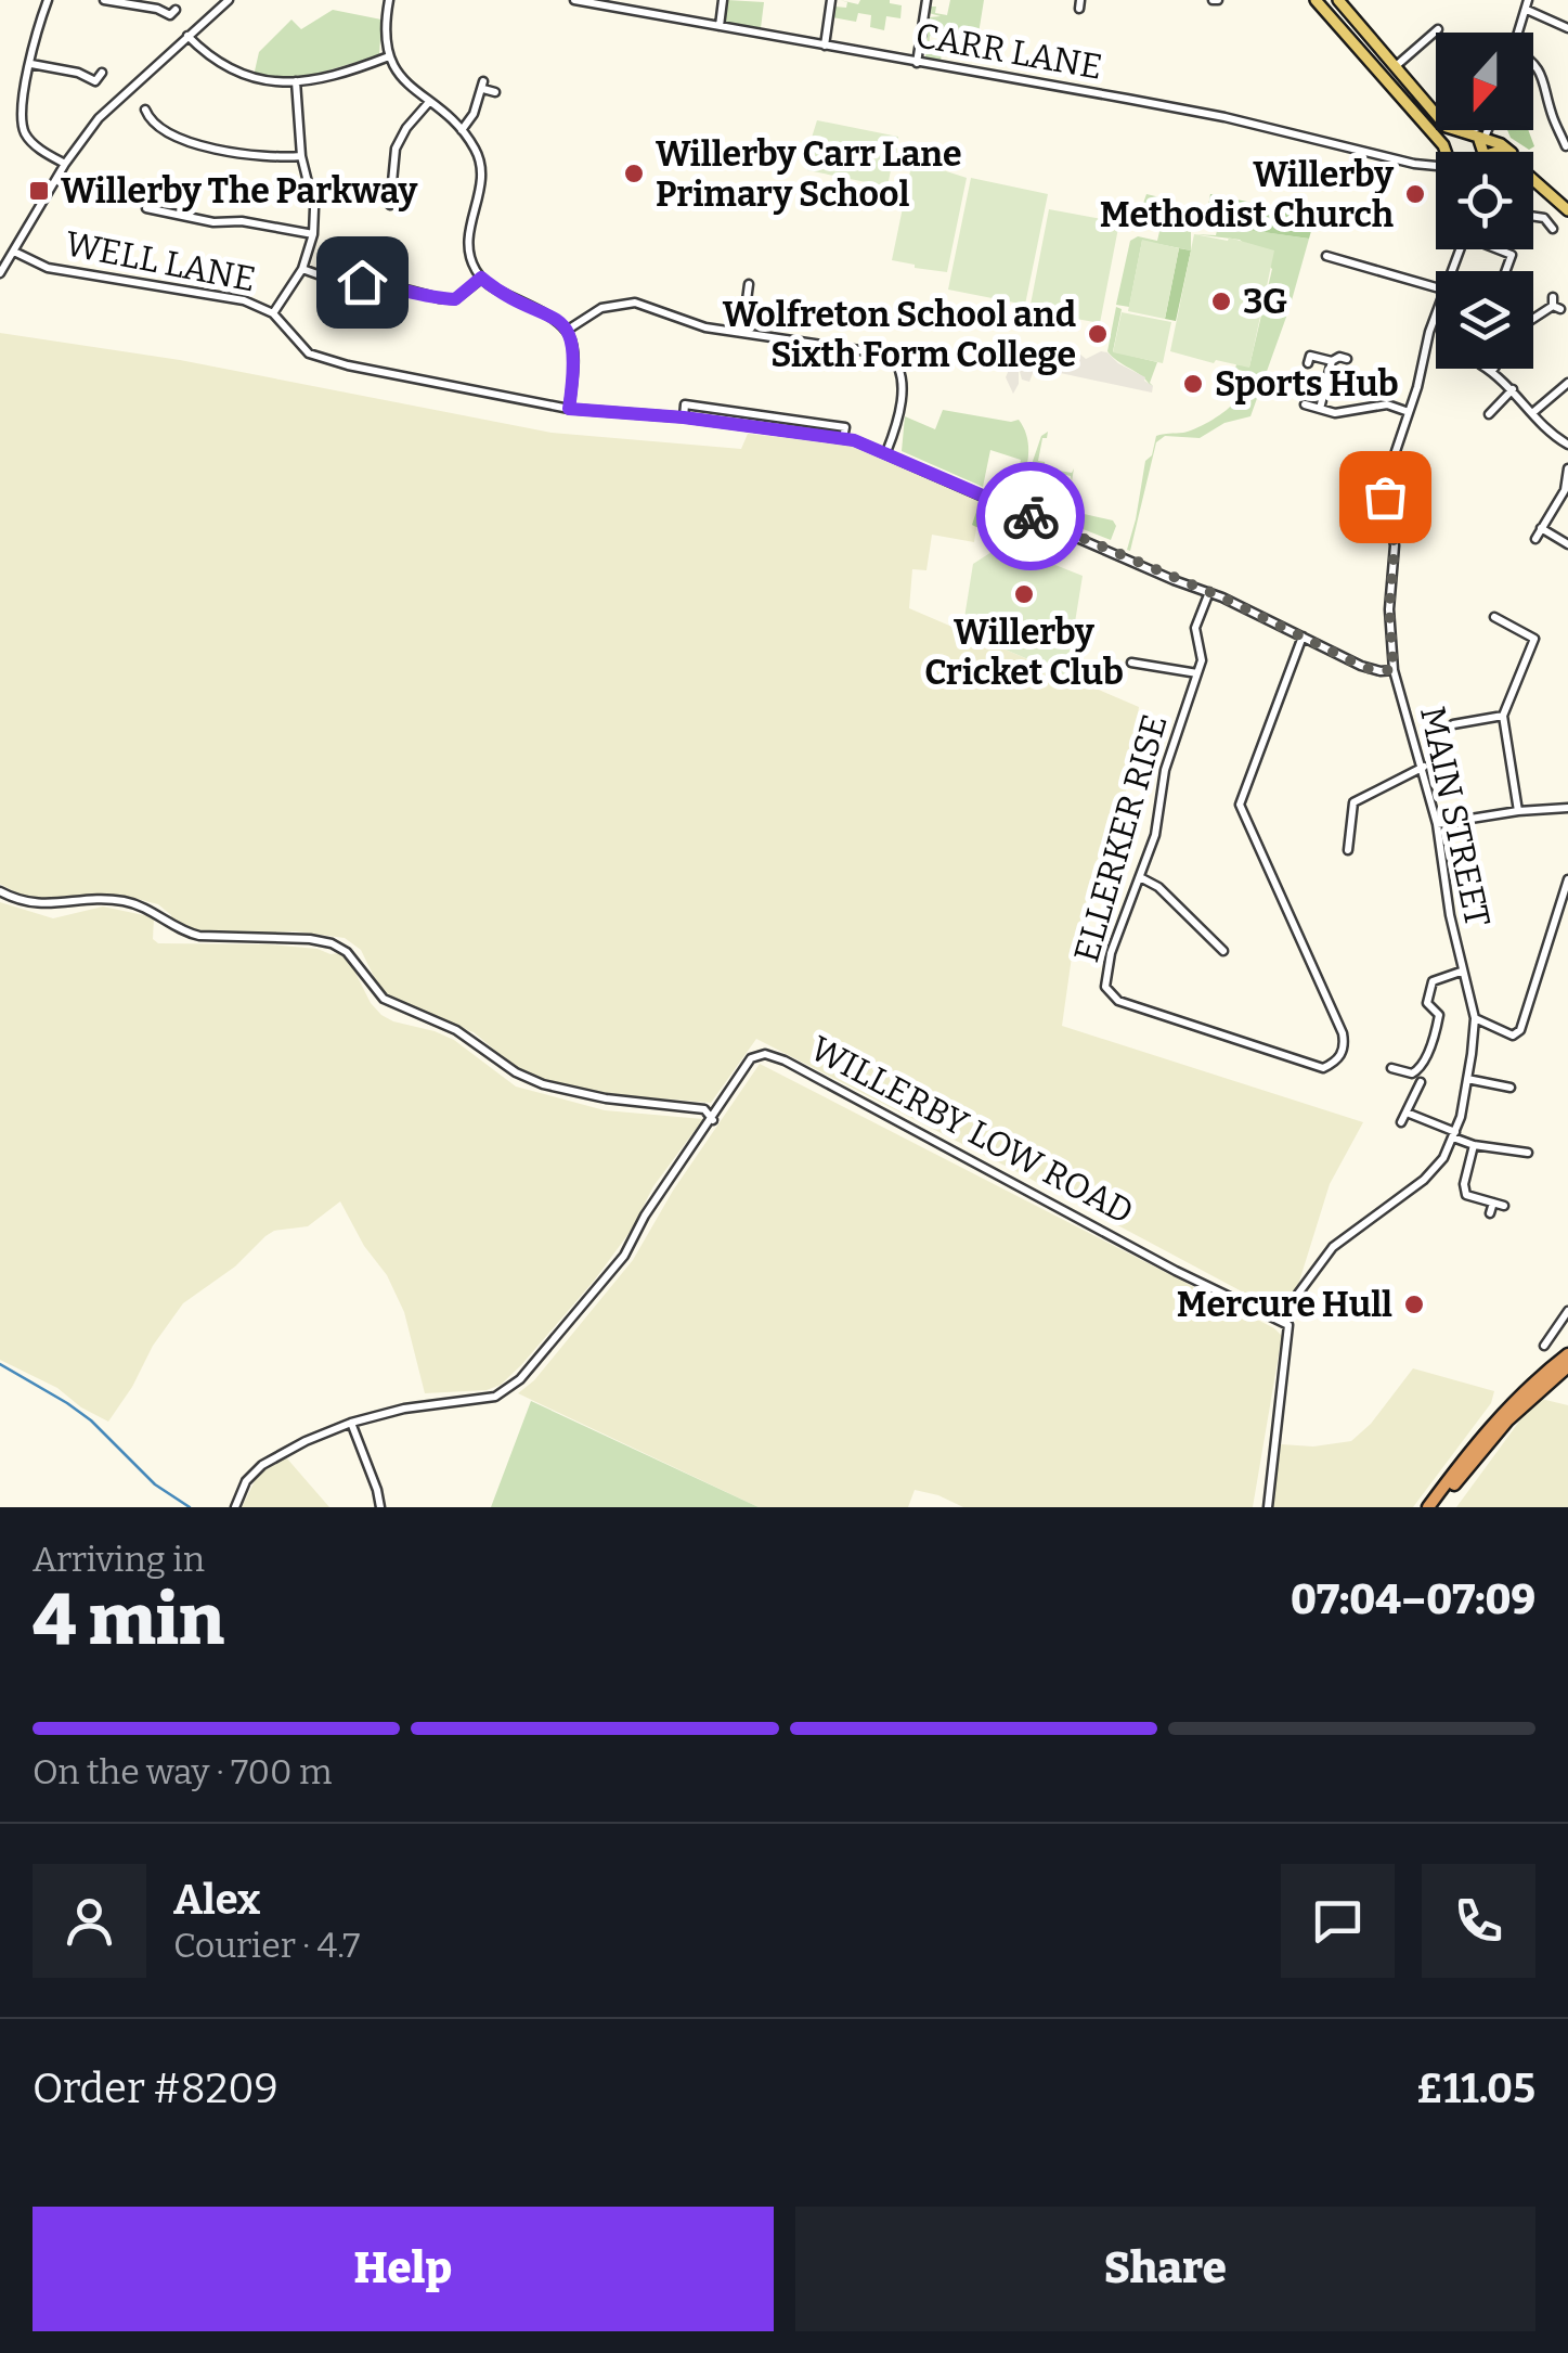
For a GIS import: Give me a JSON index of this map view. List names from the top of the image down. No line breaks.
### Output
{"streets":{"street":["CARR LANE","WELL LANE","MAIN STREET","ELLERKER RISE","WILLERBY LOW ROAD"]},"crossings":[["WELL LANE","MAIN STREET"],["WELL LANE","ELLERKER RISE"]],"places":{"other":["Willerby Carr Lane Primary School","Willerby Methodist Church","3G","Wolfreton School and Sixth Form College","Sports Hub","Willerby Cricket Club","Mercure Hull"],"transit":["Willerby The Parkway"]},"north":"bottom","page":{"heading":["4 min","Arriving in","07:04–07:09"],"panel":["Alex","Courier · 4.7","Order #8209","£11.05"],"bar":"On the way · 700 m","buttons":["Help","Share"]}}
